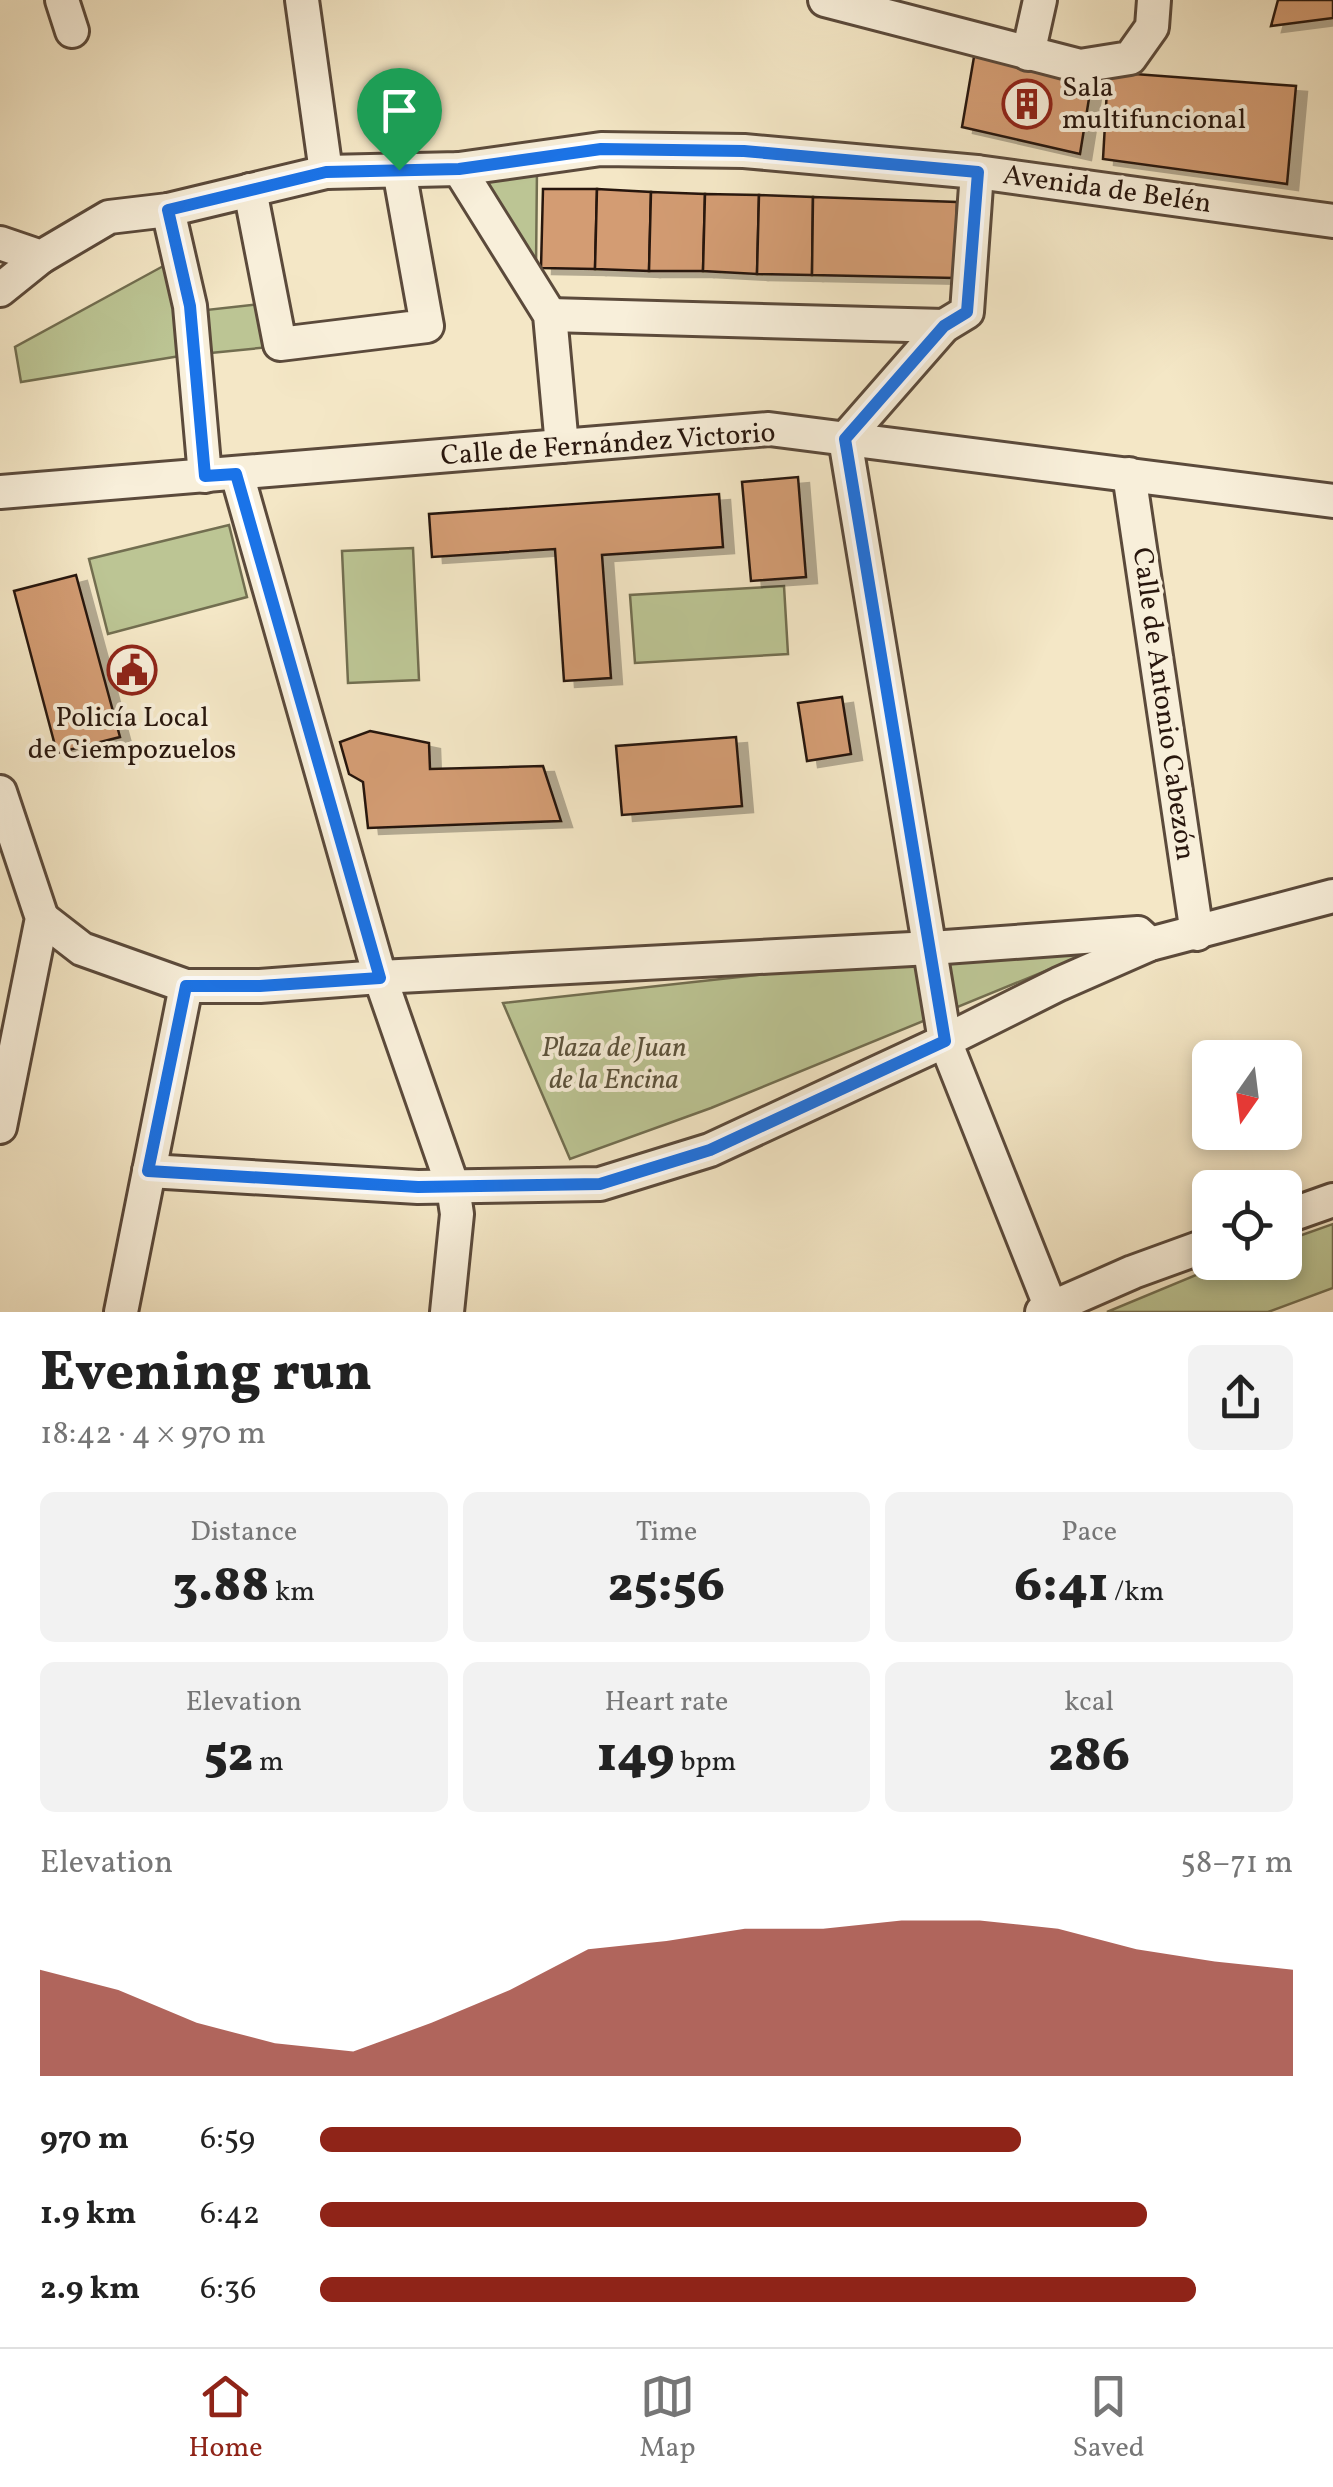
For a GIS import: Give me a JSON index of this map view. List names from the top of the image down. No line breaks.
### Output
{"streets":{"street":["Avenida de Belén","Calle de Fernández Victorio","Calle de Antonio Cabezón"]},"crossings":[["Calle de Fernández Victorio","Calle de Antonio Cabezón"]],"parks":["Plaza de Juan de la Encina"],"places":{"building":["Sala multifuncional"],"public building":["Policía Local de Ciempozuelos"]},"north":"bottom","page":{"heading":["Evening run","18:42 · 4 × 970 m"],"stats":[["Distance","3.88 km"],["Time","25:56"],["Pace","6:41 /km"],["Elevation","52 m"],["Heart rate","149 bpm"],["kcal","286"]],"chart":["Elevation","58–71 m"],"list":[{"name":"970 m","note":"6:59"},{"name":"1.9 km","note":"6:42"},{"name":"2.9 km","note":"6:36"}],"tabs":["Home","Map","Saved"]}}
